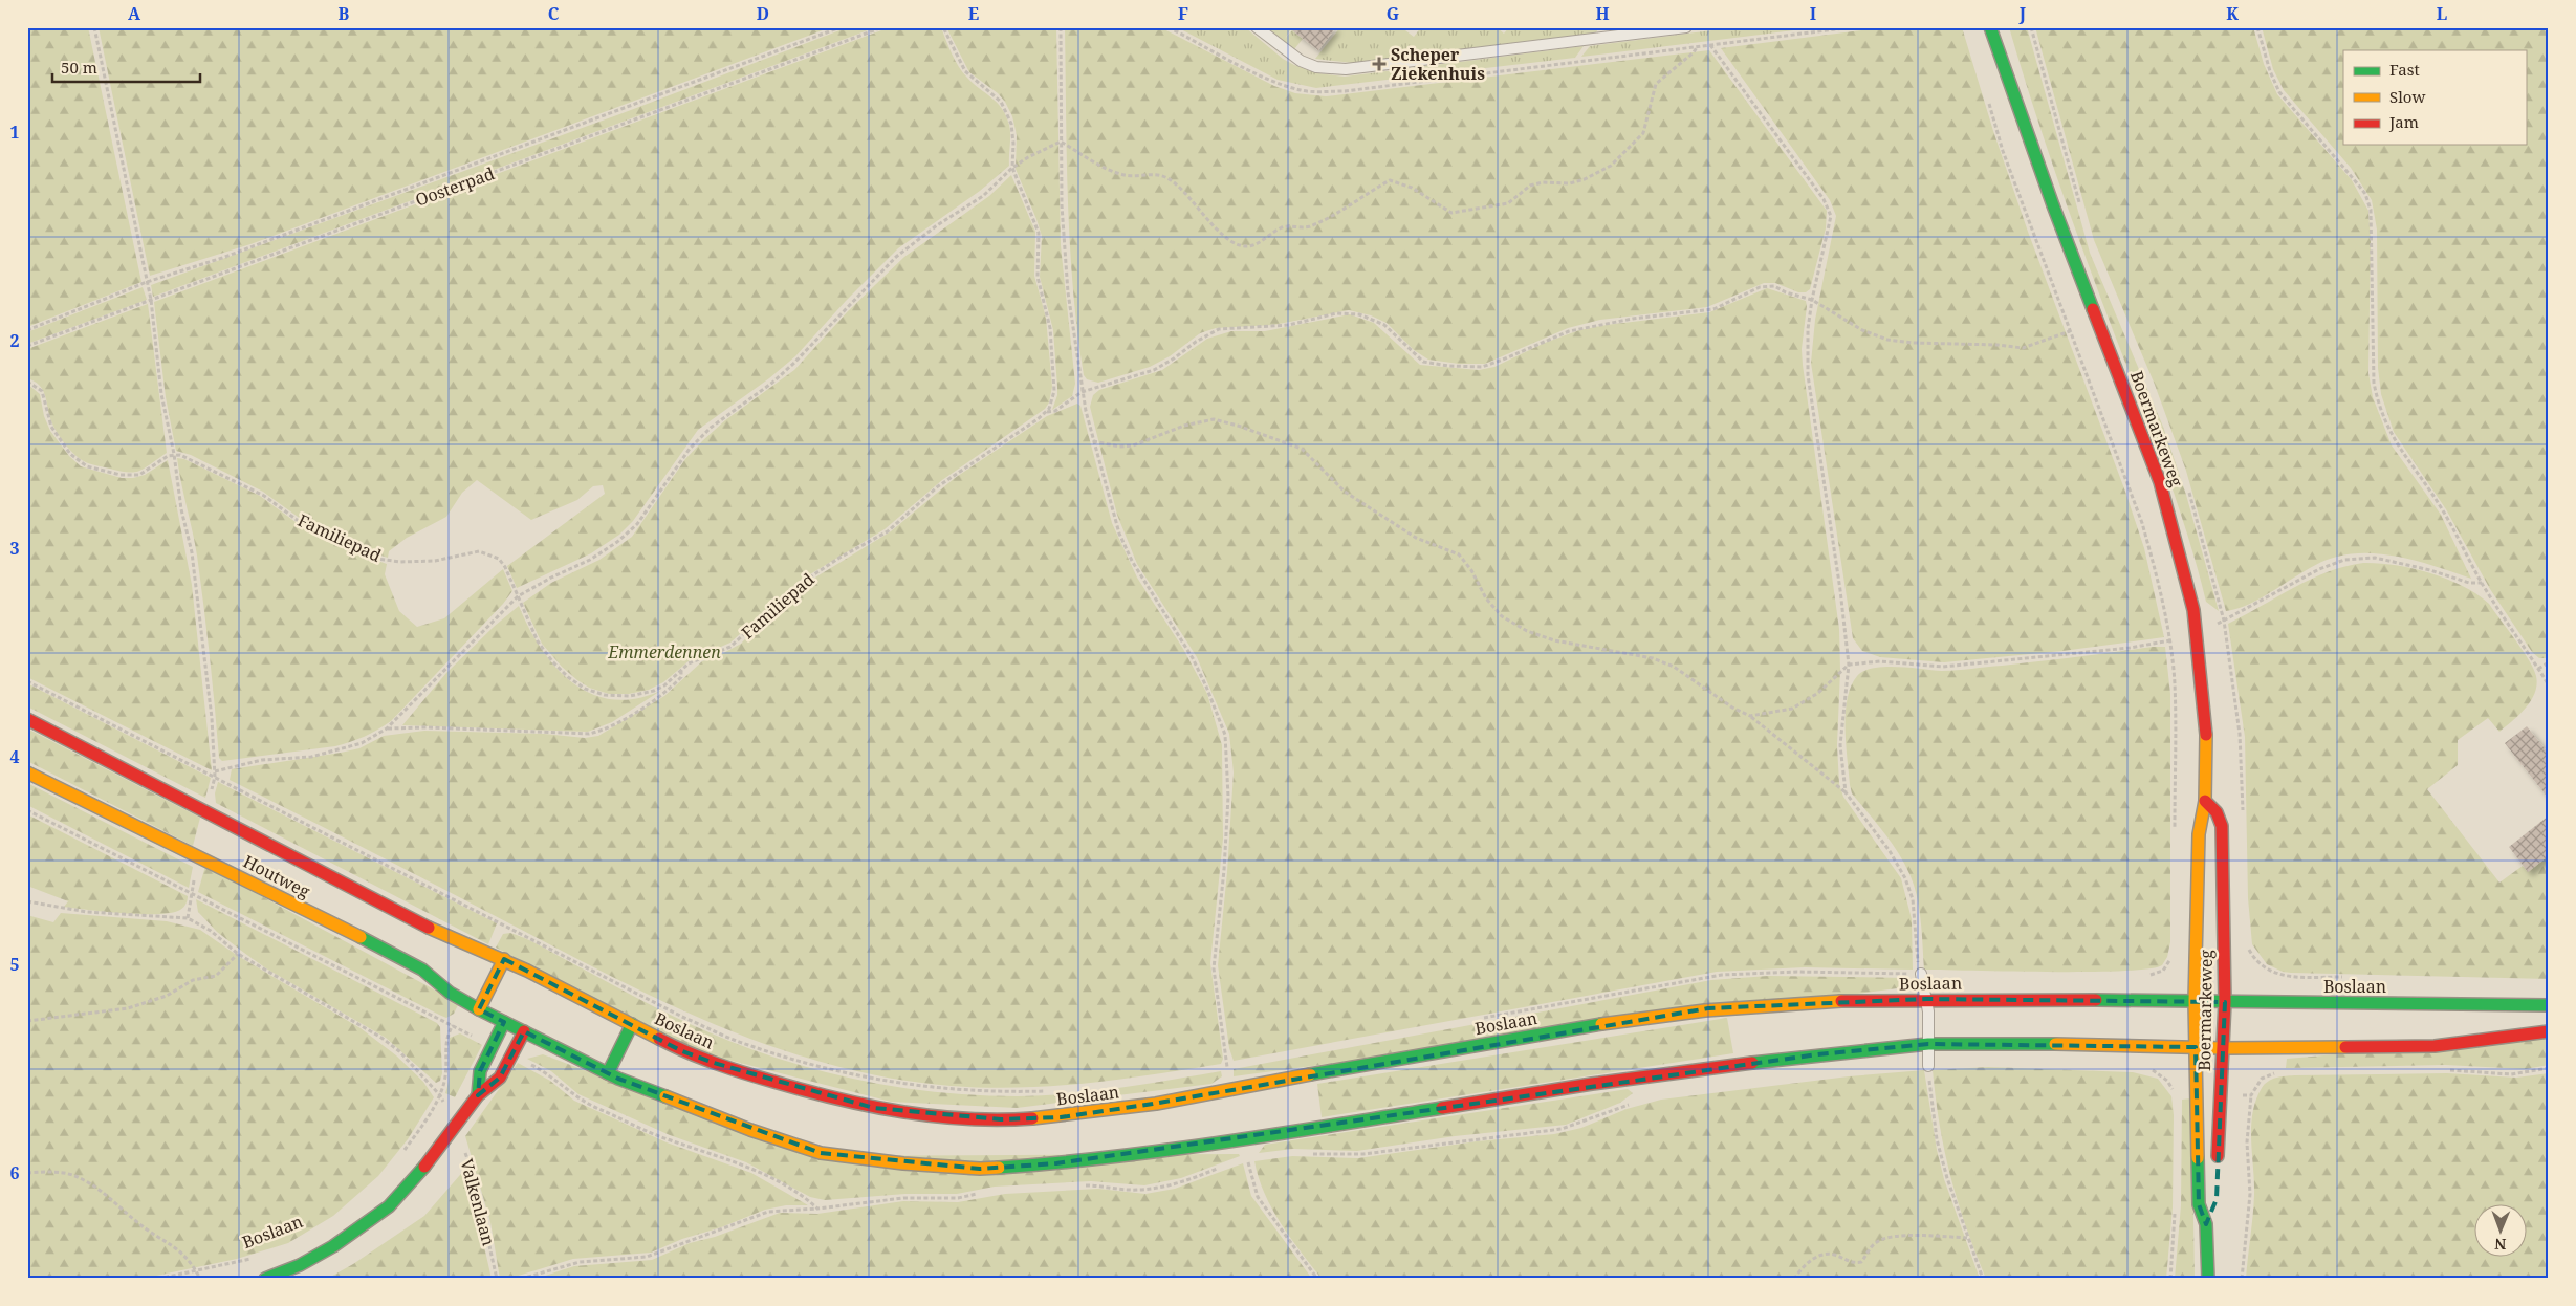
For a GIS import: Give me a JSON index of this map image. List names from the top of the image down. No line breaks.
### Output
{"streets":{"main road":["Boermarkeweg","Houtweg","Boslaan"],"path":["Oosterpad","Familiepad","Valkenlaan"]},"crossings":[["Boermarkeweg","Boslaan"],["Houtweg","Boslaan"]],"parks":["Emmerdennen"],"places":{"health":["Scheper Ziekenhuis"]},"legend":["Fast","Slow","Jam"],"scale_bar":"50 m","north":"bottom","grid":{"columns":["A","B","C","D","E","F","G","H","I","J","K","L"],"rows":["1","2","3","4","5","6"]}}
